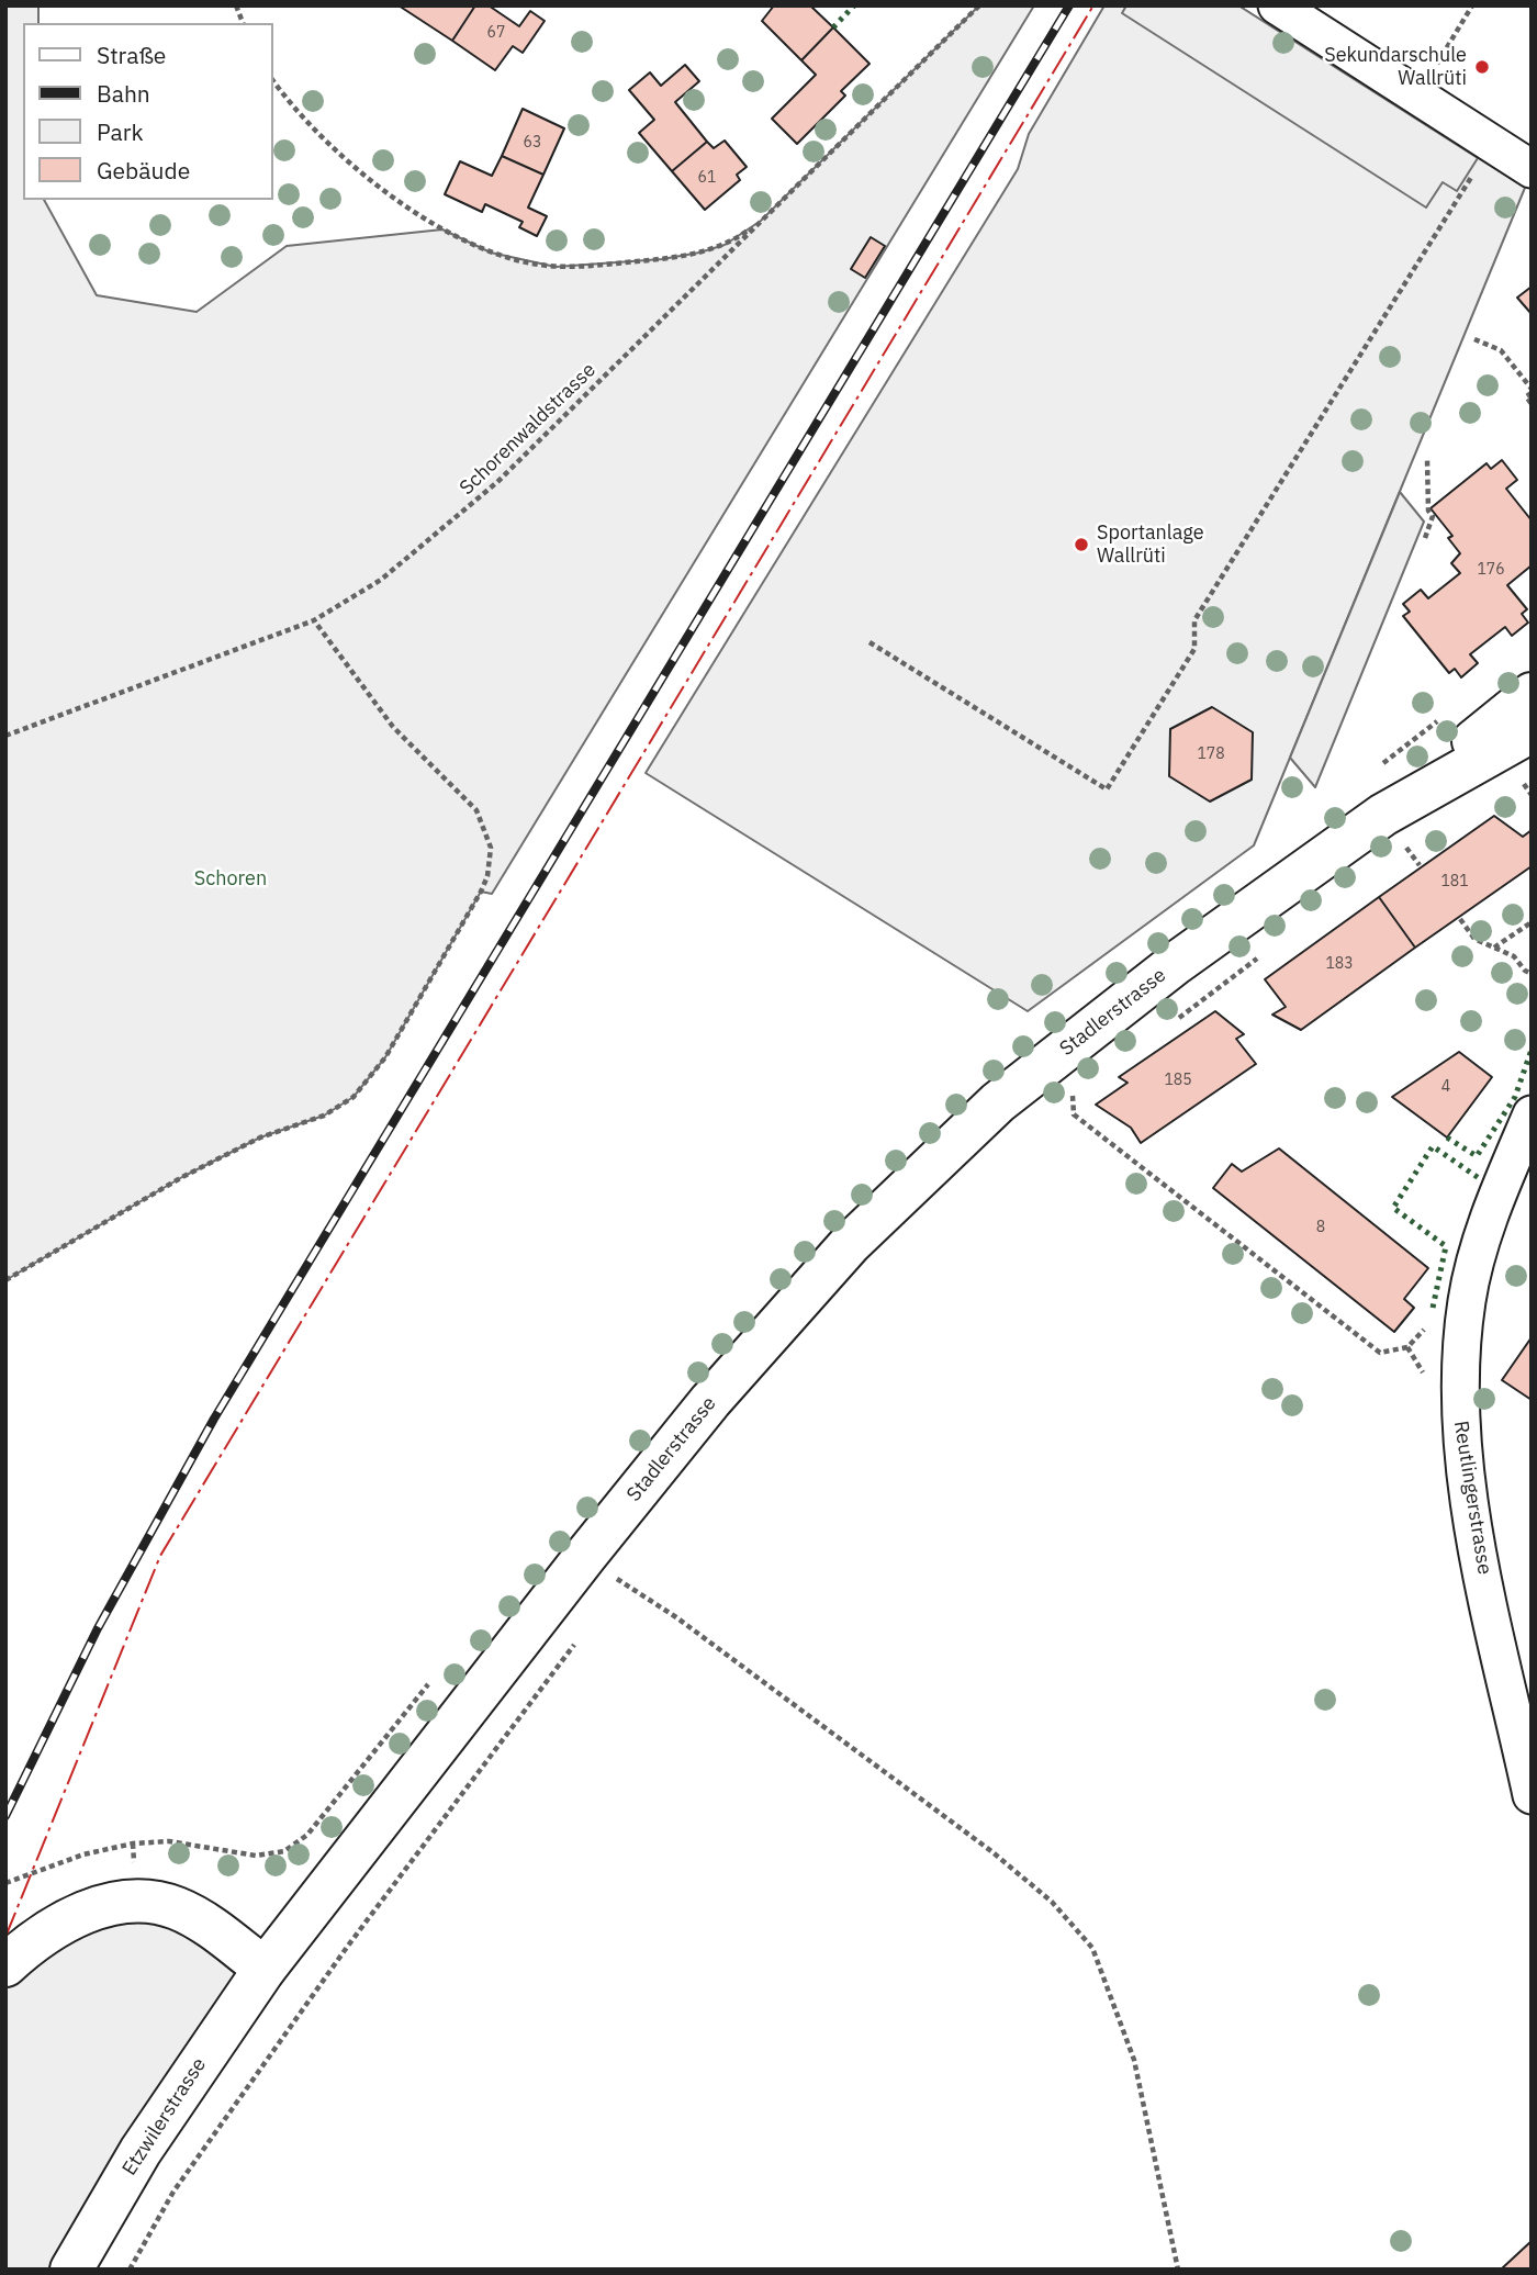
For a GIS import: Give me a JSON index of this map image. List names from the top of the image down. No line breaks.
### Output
{"streets":{"main road":["Stadlerstrasse","Etzwilerstrasse"],"street":["Reutlingerstrasse"],"path":["Schorenwaldstrasse"]},"crossings":[["Stadlerstrasse","Etzwilerstrasse"]],"parks":["Schoren"],"places":["Sekundarschule Wallrüti","Sportanlage Wallrüti"],"house_numbers":["67","63","61","176","178","181","183","185","4","8"],"legend":["Straße","Bahn","Park","Gebäude"]}
